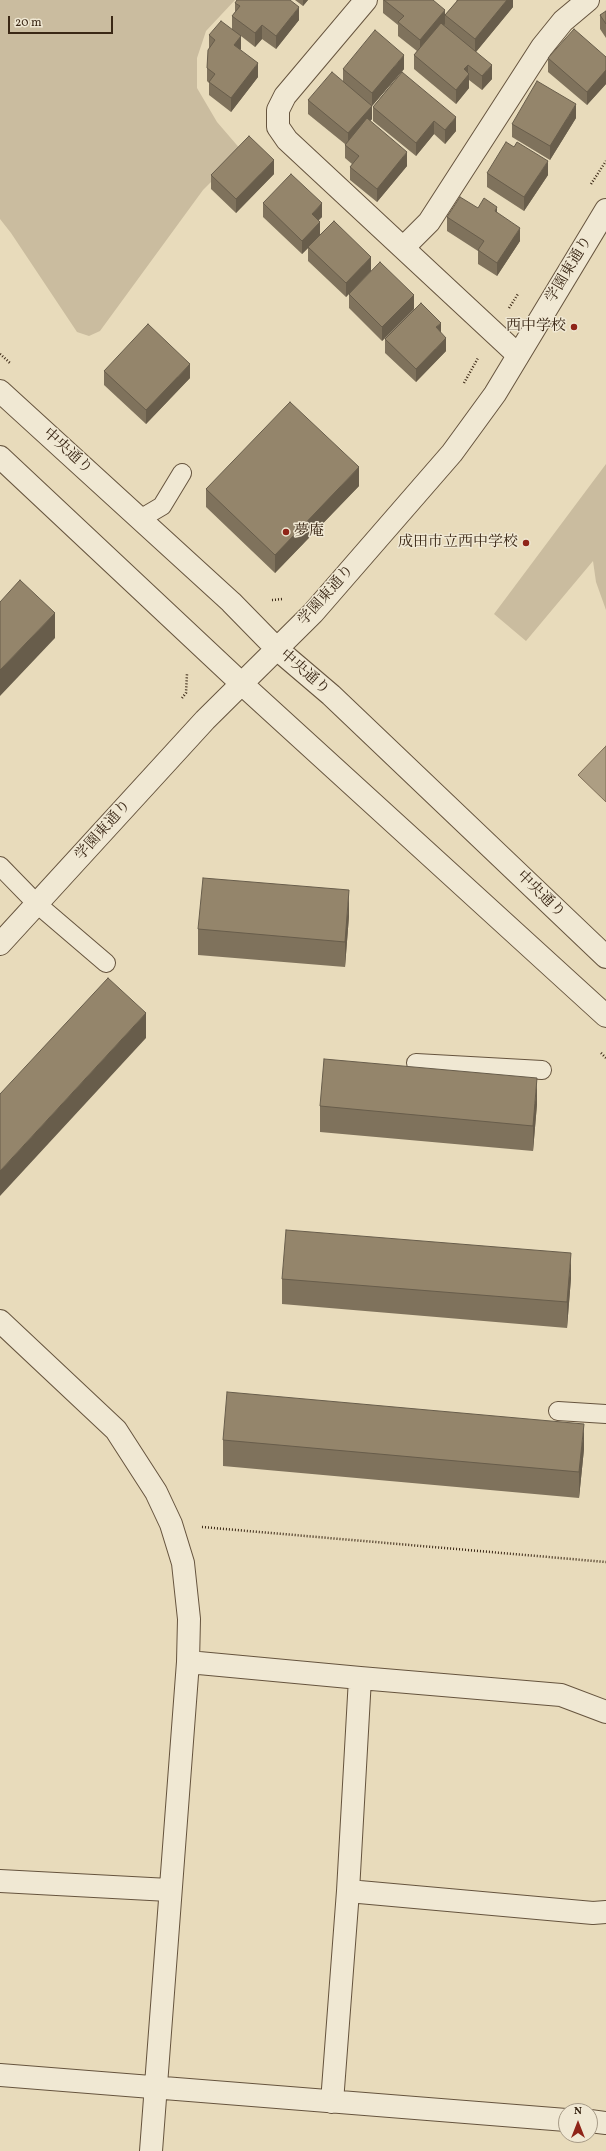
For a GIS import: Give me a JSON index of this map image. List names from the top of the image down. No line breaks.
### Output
{"streets":{"street":["学園東通り","中央通り"]},"crossings":[["学園東通り","中央通り"]],"places":["西中学校","夢庵","成田市立西中学校"],"scale_bar":"20 m","north":"top"}
